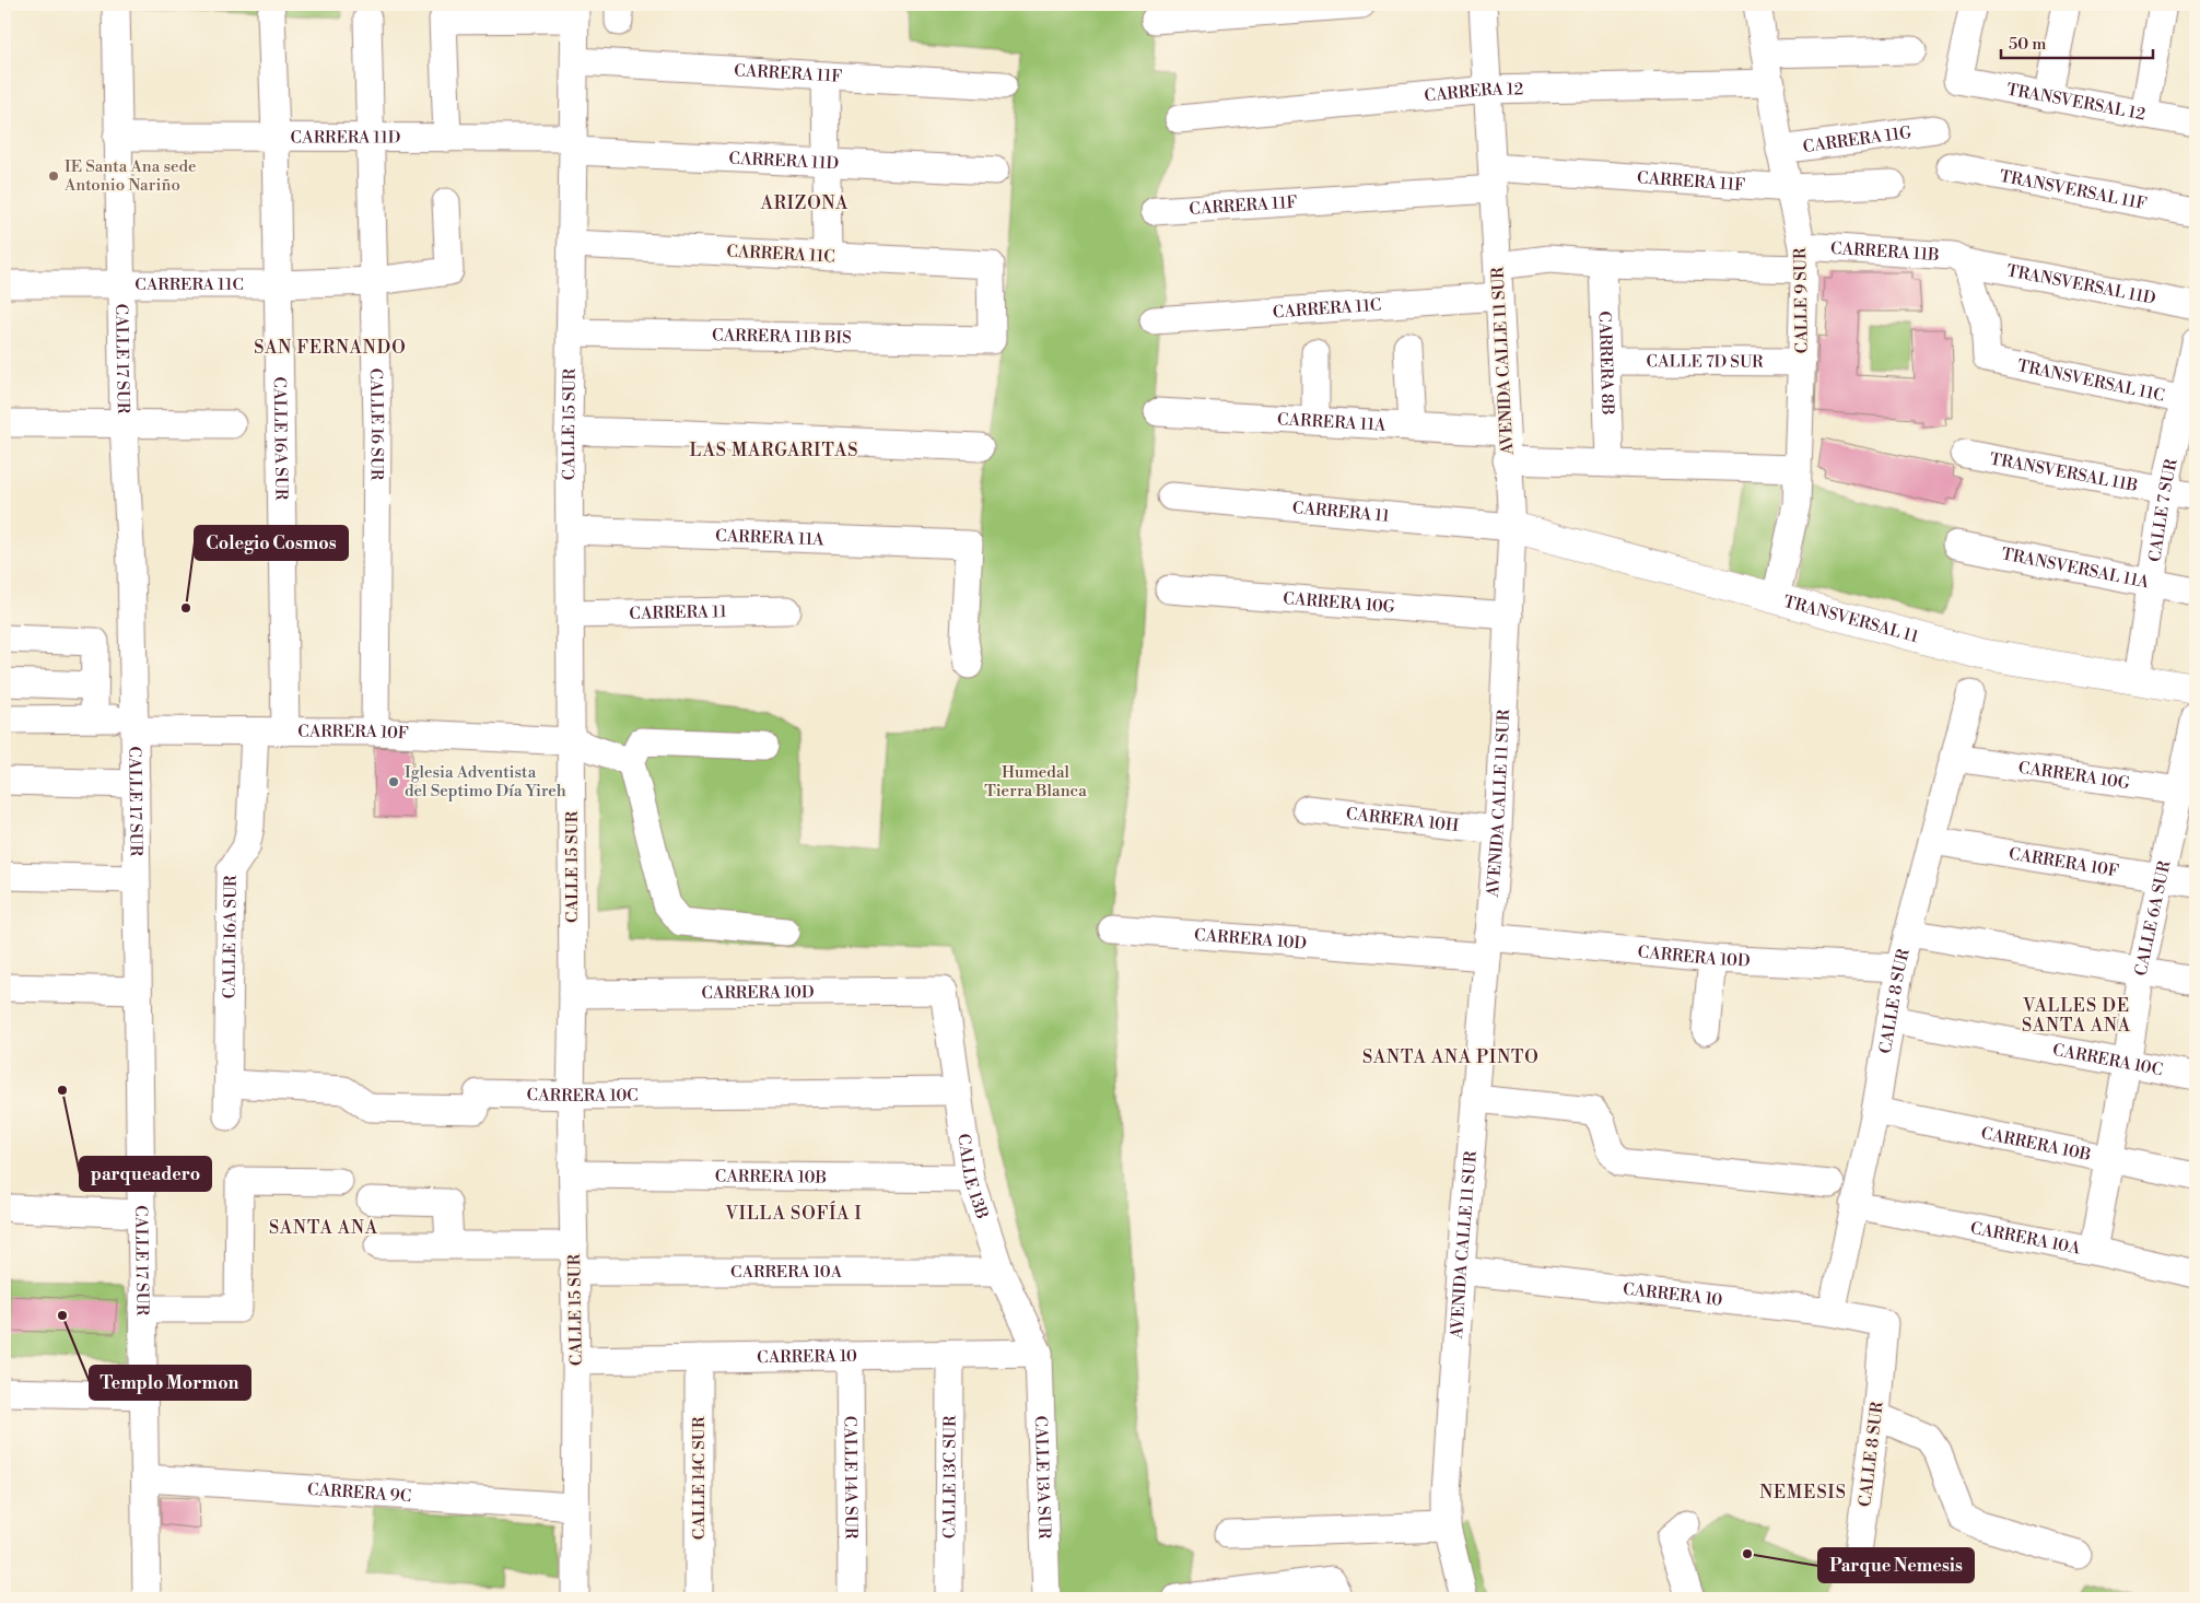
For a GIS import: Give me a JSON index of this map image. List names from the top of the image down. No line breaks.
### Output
{"streets":{"main road":["TRANSVERSAL 11"],"street":["CARRERA 11F","CARRERA 12","TRANSVERSAL 12","CARRERA 11D","CARRERA 11G","TRANSVERSAL 11F","CARRERA 11B","CARRERA 11C","TRANSVERSAL 11D","CALLE 9 SUR","CARRERA 11B BIS","CALLE 17 SUR","AVENIDA CALLE 11 SUR","CALLE 7D SUR","CARRERA 8B","TRANSVERSAL 11C","CARRERA 11A","CALLE 16 SUR","CALLE 15 SUR","CALLE 16A SUR","TRANSVERSAL 11B","CARRERA 11","CALLE 7 SUR","TRANSVERSAL 11A","CARRERA 10G","CARRERA 10F","CARRERA 10H","CALLE 6A SUR","CARRERA 10D","CALLE 8 SUR","CARRERA 10C","CARRERA 10B","CALLE 13B","CARRERA 10A","CARRERA 10","CALLE 13C SUR","CALLE 13A SUR","CALLE 14A SUR","CALLE 14C SUR","CARRERA 9C"]},"crossings":[["CARRERA 11F","CALLE 9 SUR"],["CARRERA 11F","AVENIDA CALLE 11 SUR"],["CARRERA 11F","CALLE 15 SUR"],["CARRERA 12","CALLE 9 SUR"],["CARRERA 12","AVENIDA CALLE 11 SUR"],["CARRERA 11D","CALLE 17 SUR"],["CARRERA 11D","CALLE 16 SUR"],["CARRERA 11D","CALLE 15 SUR"],["CARRERA 11D","CALLE 16A SUR"],["CARRERA 11G","CALLE 9 SUR"],["CARRERA 11B","TRANSVERSAL 11D"],["CARRERA 11B","CALLE 9 SUR"],["CARRERA 11B","TRANSVERSAL 11C"],["CARRERA 11C","CARRERA 11B BIS"],["CARRERA 11C","CALLE 17 SUR"],["CARRERA 11C","AVENIDA CALLE 11 SUR"],["CARRERA 11C","CALLE 16 SUR"],["CARRERA 11C","CALLE 15 SUR"],["CARRERA 11C","CALLE 16A SUR"],["TRANSVERSAL 11D","TRANSVERSAL 11C"],["CALLE 9 SUR","CALLE 7D SUR"],["CALLE 9 SUR","TRANSVERSAL 11"],["CARRERA 11B BIS","CALLE 15 SUR"],["CALLE 17 SUR","CARRERA 10F"],["CALLE 17 SUR","CARRERA 9C"],["AVENIDA CALLE 11 SUR","CARRERA 11A"],["AVENIDA CALLE 11 SUR","CARRERA 11"],["AVENIDA CALLE 11 SUR","CARRERA 10G"],["AVENIDA CALLE 11 SUR","TRANSVERSAL 11"],["AVENIDA CALLE 11 SUR","CARRERA 10H"],["AVENIDA CALLE 11 SUR","CARRERA 10D"],["AVENIDA CALLE 11 SUR","CARRERA 10"],["CALLE 7D SUR","CARRERA 8B"],["TRANSVERSAL 11C","CALLE 7 SUR"],["CARRERA 11A","CALLE 15 SUR"],["CALLE 16 SUR","CARRERA 10F"],["CALLE 15 SUR","CARRERA 11"],["CALLE 15 SUR","CARRERA 10F"],["CALLE 15 SUR","CARRERA 10D"],["CALLE 15 SUR","CARRERA 10C"],["CALLE 15 SUR","CARRERA 10B"],["CALLE 15 SUR","CARRERA 10A"],["CALLE 15 SUR","CARRERA 10"],["CALLE 15 SUR","CARRERA 9C"],["CALLE 16A SUR","CARRERA 10F"],["CALLE 16A SUR","CARRERA 10C"],["TRANSVERSAL 11B","CALLE 7 SUR"],["CARRERA 11","TRANSVERSAL 11"],["CALLE 7 SUR","TRANSVERSAL 11A"],["CALLE 7 SUR","TRANSVERSAL 11"],["CARRERA 10G","CALLE 6A SUR"],["CARRERA 10G","CALLE 8 SUR"],["CARRERA 10F","CALLE 6A SUR"],["CARRERA 10F","CALLE 8 SUR"],["CALLE 6A SUR","CARRERA 10C"],["CALLE 6A SUR","CARRERA 10B"],["CALLE 6A SUR","CARRERA 10A"],["CARRERA 10D","CALLE 8 SUR"],["CARRERA 10D","CALLE 13B"],["CALLE 8 SUR","CARRERA 10C"],["CALLE 8 SUR","CARRERA 10B"],["CALLE 8 SUR","CARRERA 10A"],["CALLE 8 SUR","CARRERA 10"],["CARRERA 10C","CALLE 13B"],["CARRERA 10B","CALLE 13B"],["CALLE 13B","CARRERA 10A"],["CALLE 13B","CARRERA 10"],["CALLE 13B","CALLE 13A SUR"],["CARRERA 10","CALLE 13C SUR"],["CARRERA 10","CALLE 13A SUR"],["CARRERA 10","CALLE 14A SUR"],["CARRERA 10","CALLE 14C SUR"]],"districts":["ARIZONA","SAN FERNANDO","LAS MARGARITAS","VALLES DE SANTA ANA","SANTA ANA PINTO","VILLA SOFÍA I","SANTA ANA","NEMESIS"],"parks":["Humedal Tierra Blanca"],"places":["IE Santa Ana sede Antonio Nariño","Colegio Cosmos","Iglesia Adventista del Septimo Día Yireh","parqueadero","Templo Mormon","Parque Nemesis"],"scale_bar":"50 m"}
